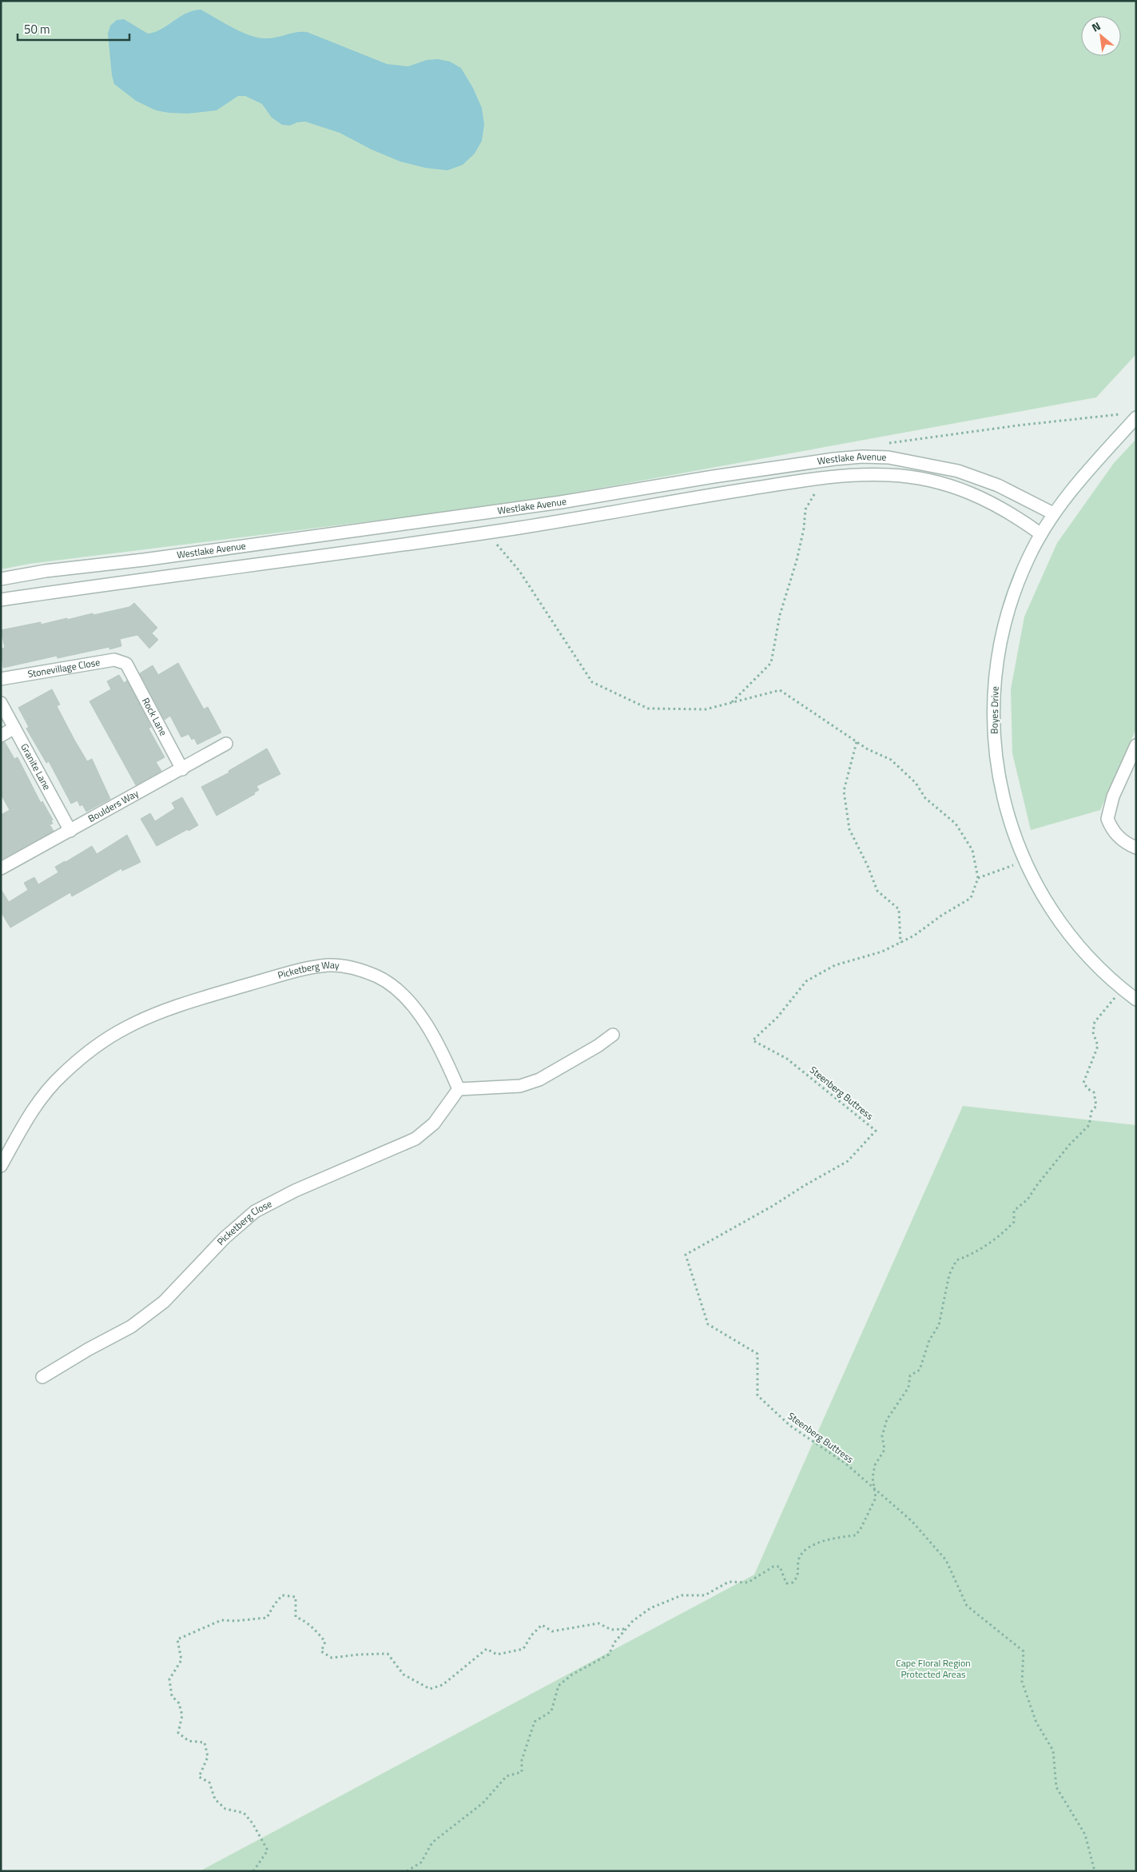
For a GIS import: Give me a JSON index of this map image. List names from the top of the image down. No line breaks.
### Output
{"streets":{"street":["Westlake Avenue","Stonevillage Close","Boyes Drive","Rock Lane","Granite Lane","Boulders Way","Picketberg Way","Picketberg Close"],"path":["Steenberg Buttress"]},"crossings":[["Westlake Avenue","Boyes Drive"],["Stonevillage Close","Rock Lane"],["Rock Lane","Boulders Way"],["Granite Lane","Boulders Way"],["Picketberg Way","Picketberg Close"]],"parks":["Cape Floral Region Protected Areas"],"scale_bar":"50 m","north":"top left"}
